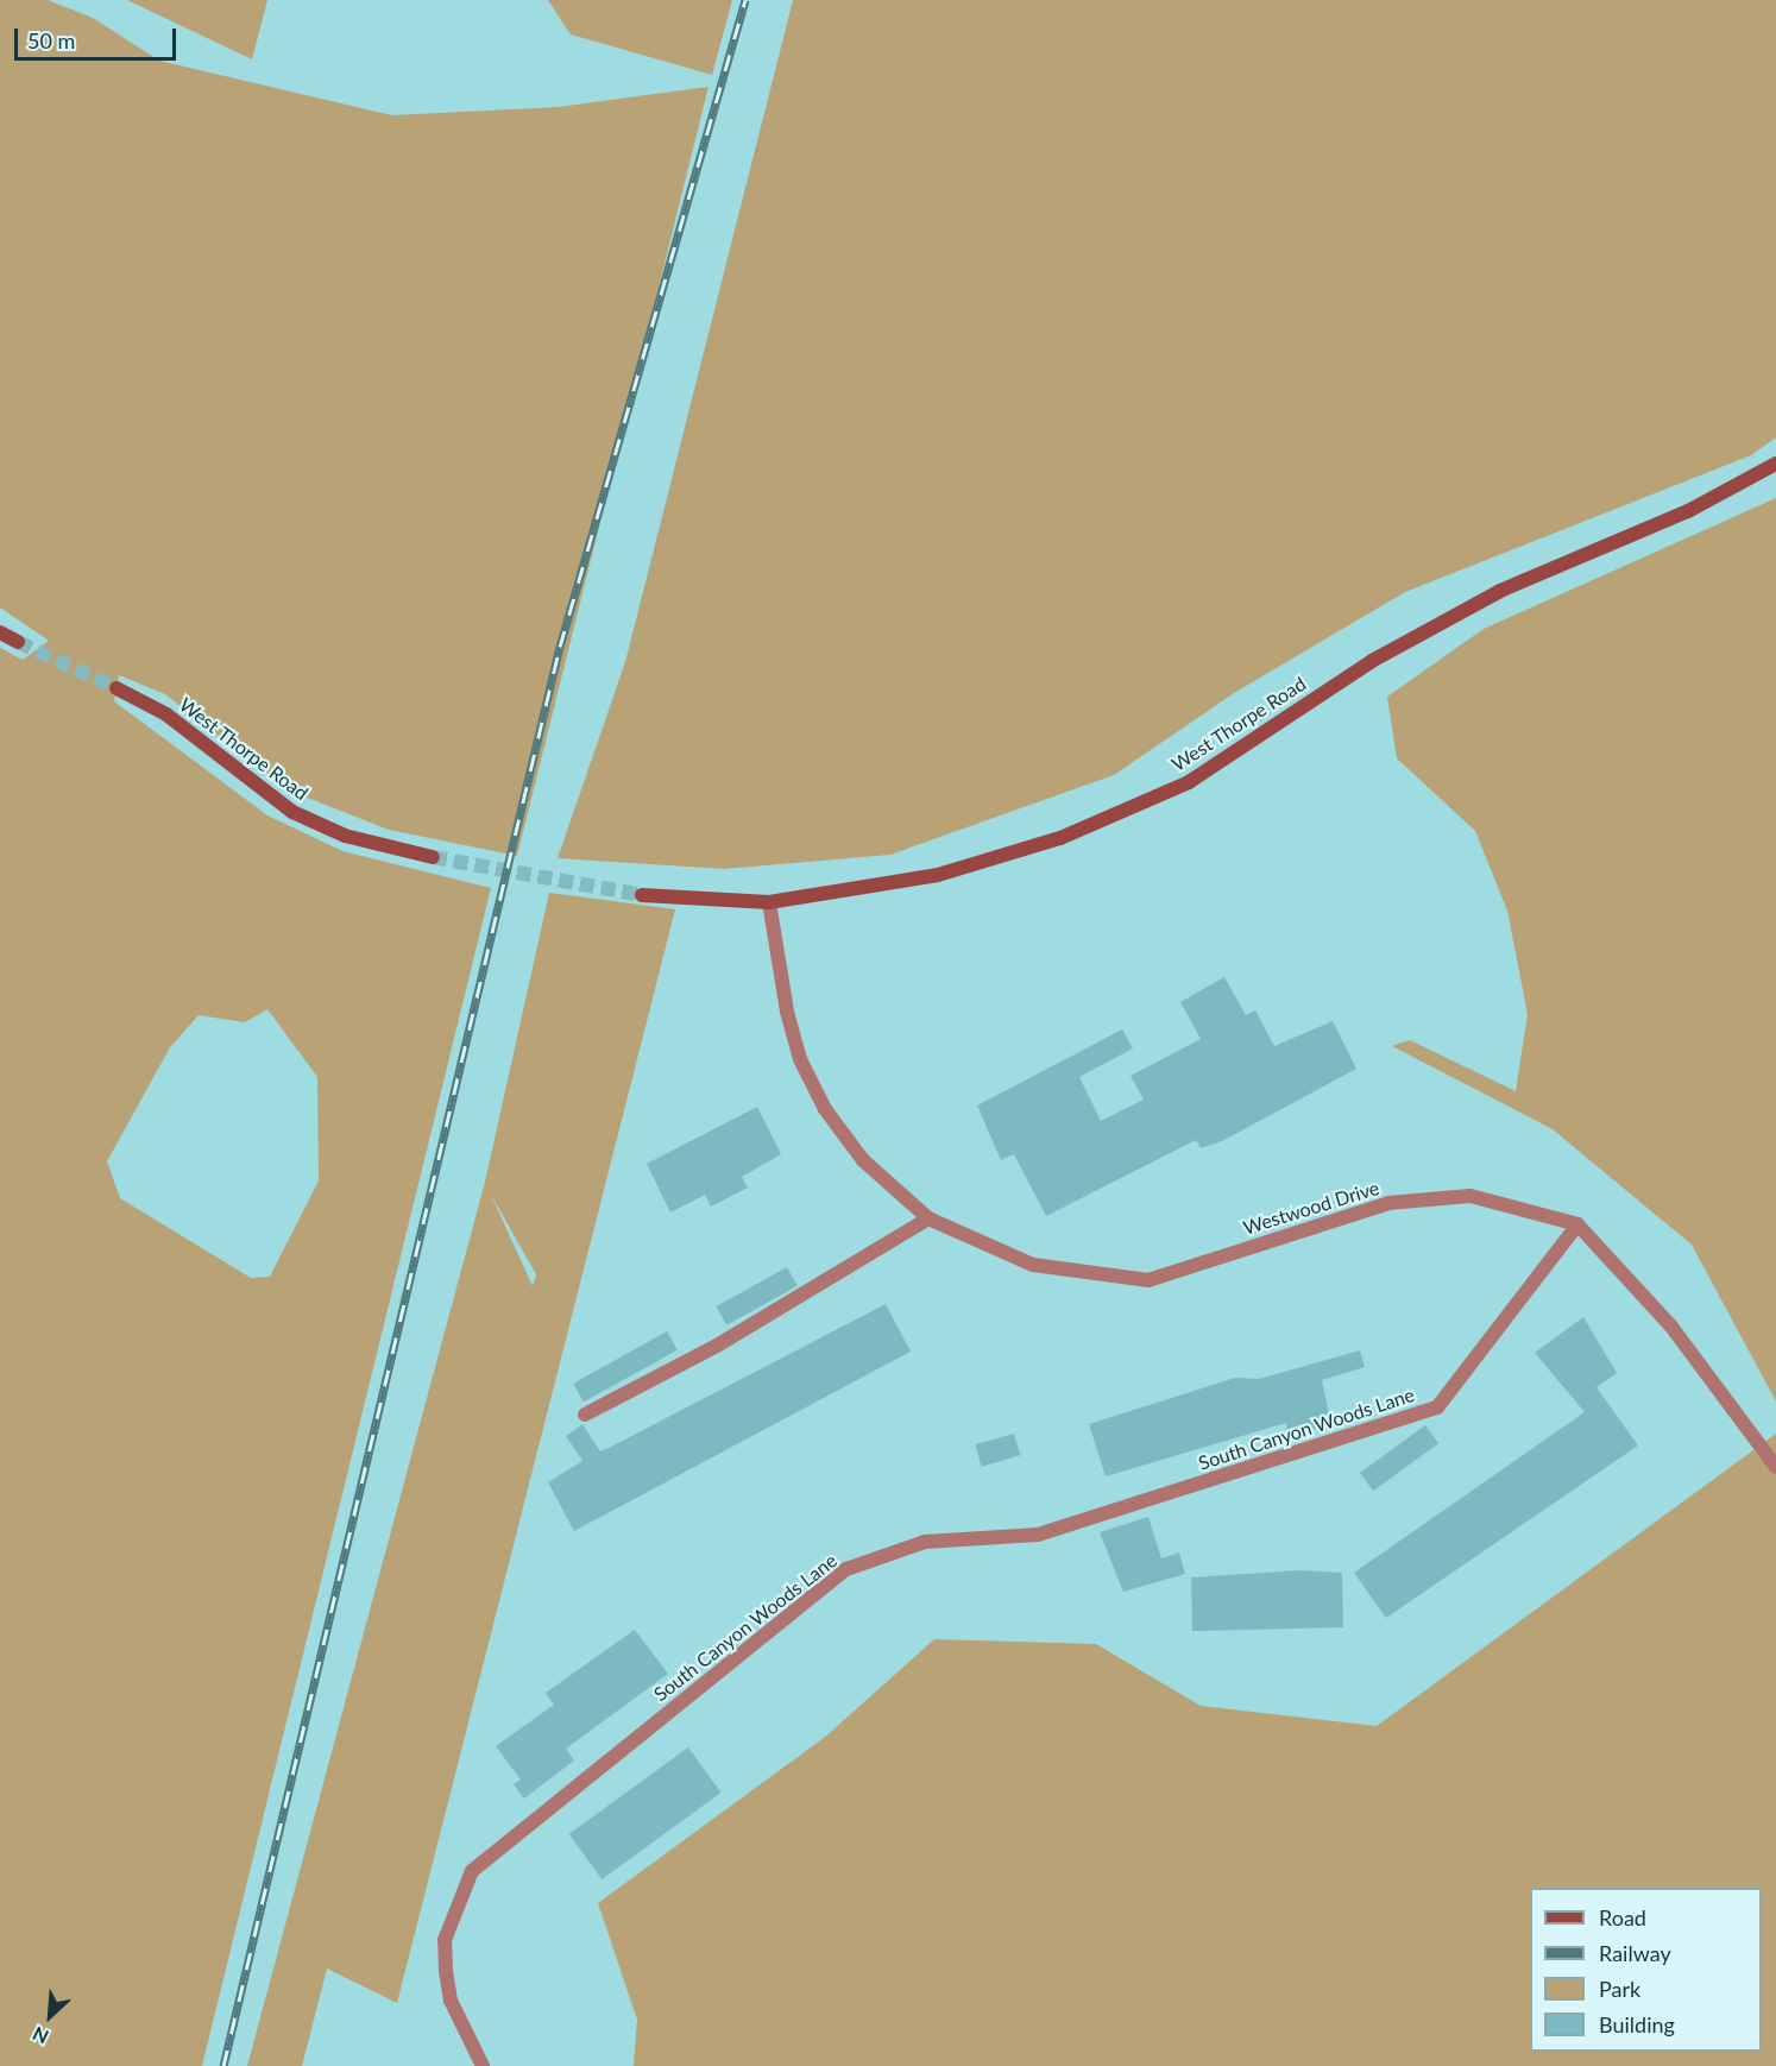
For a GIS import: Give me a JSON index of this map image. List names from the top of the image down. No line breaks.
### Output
{"streets":{"street":["West Thorpe Road","Westwood Drive","South Canyon Woods Lane"]},"crossings":[["West Thorpe Road","Westwood Drive"],["Westwood Drive","South Canyon Woods Lane"]],"legend":["Road","Railway","Park","Building"],"scale_bar":"50 m","north":"bottom left"}
